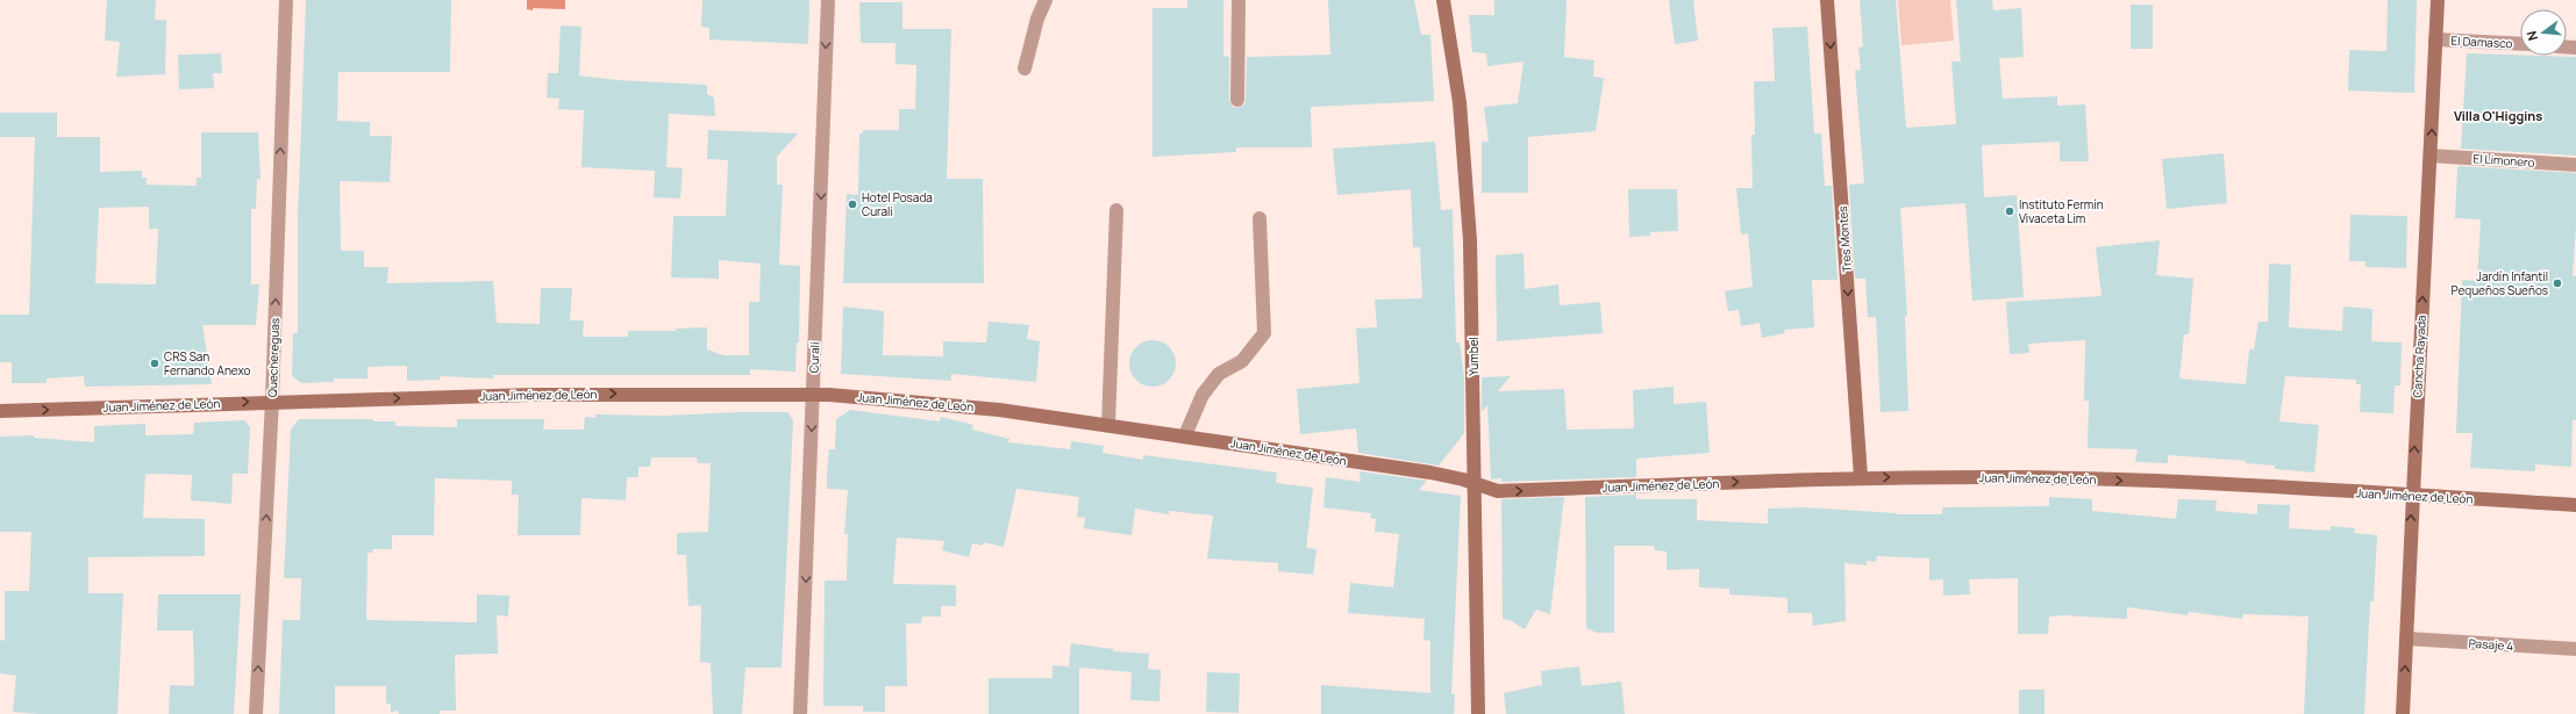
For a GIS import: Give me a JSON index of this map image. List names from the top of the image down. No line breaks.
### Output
{"streets":{"main road":["Tres Montes","Yumbel","Cancha Rayada","Juan Jiménez de León"],"street":["El Damasco","El Limonero","Quechereguas","Curalí","Pasaje 4"]},"crossings":[["El Damasco","Cancha Rayada"],["El Limonero","Cancha Rayada"],["Tres Montes","Juan Jiménez de León"],["Yumbel","Juan Jiménez de León"],["Cancha Rayada","Juan Jiménez de León"],["Cancha Rayada","Pasaje 4"],["Quechereguas","Juan Jiménez de León"],["Curalí","Juan Jiménez de León"]],"one_way":["Tres Montes","Cancha Rayada","Quechereguas","Curalí","Juan Jiménez de León"],"districts":["Villa O'Higgins"],"places":["Hotel Posada Curali","Instituto Fermín Vivaceta Lim","Jardín Infantil Pequeños Sueños","CRS San Fernando Anexo"],"north":"left"}
